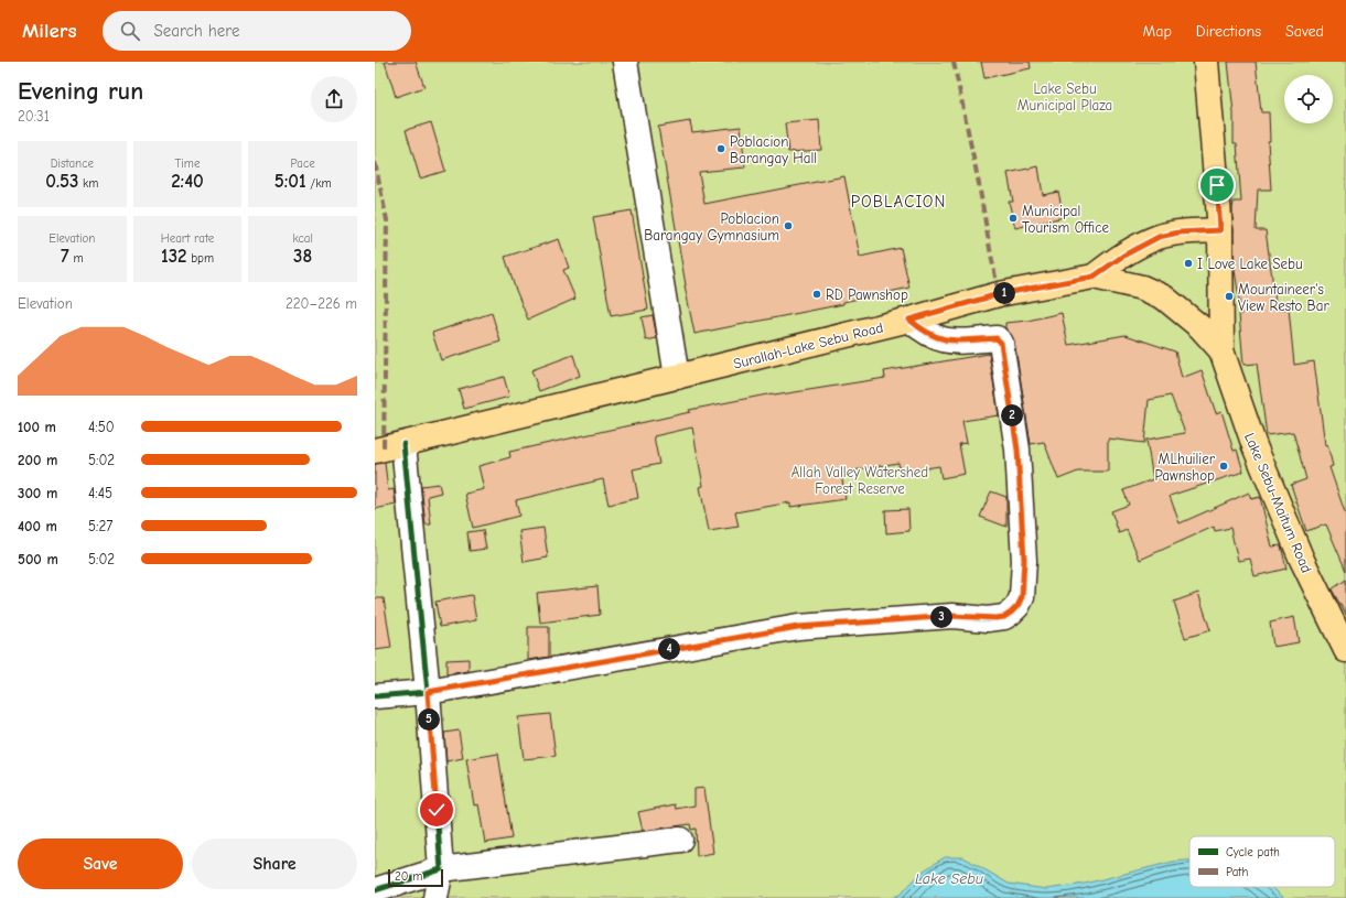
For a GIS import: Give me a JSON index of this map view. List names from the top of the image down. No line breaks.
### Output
{"streets":{"main road":["Surallah-Lake Sebu Road","Lake Sebu-Maitum Road"]},"crossings":[["Surallah-Lake Sebu Road","Lake Sebu-Maitum Road"]],"districts":["POBLACION"],"water":["Lake Sebu"],"parks":["Lake Sebu Municipal Plaza","Allah Valley Watershed Forest Reserve"],"places":["Poblacion Barangay Hall","Municipal Tourism Office","Poblacion Barangay Gymnasium","I Love Lake Sebu","RD Pawnshop","Mountaineer's View Resto Bar","MLhuilier Pawnshop"],"legend":["Cycle path","Path"],"scale_bar":"20 m","page":{"header":"Milers","search":"Search here","nav":["Map","Directions","Saved"],"heading":["Evening run","20:31"],"stats":[["Distance","0.53 km"],["Time","2:40"],["Pace","5:01 /km"],["Elevation","7 m"],["Heart rate","132 bpm"],["kcal","38"]],"pins":["1","2","3","4","5"],"chart":["Elevation","220–226 m"],"list":[{"name":"100 m","note":"4:50"},{"name":"200 m","note":"5:02"},{"name":"300 m","note":"4:45"},{"name":"400 m","note":"5:27"},{"name":"500 m","note":"5:02"}],"buttons":["Save","Share"],"scale":"20 m"}}
